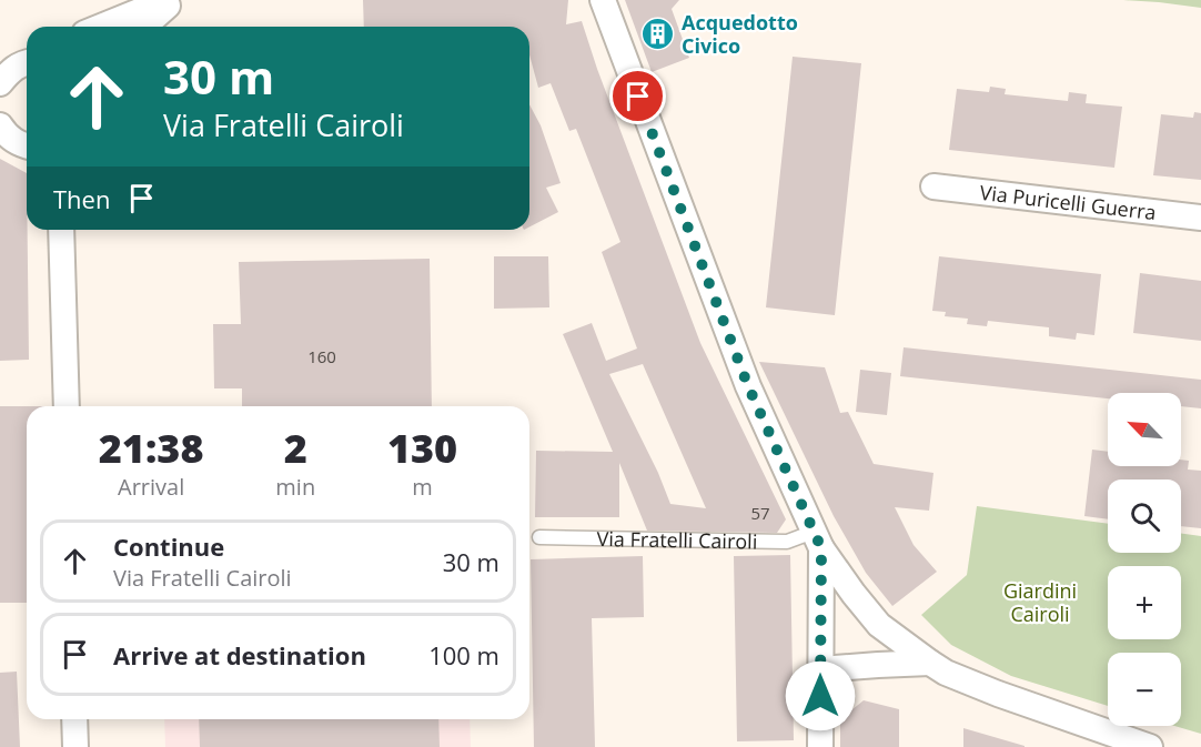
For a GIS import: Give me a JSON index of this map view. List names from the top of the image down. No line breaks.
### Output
{"streets":{"street":["Via Puricelli Guerra"],"lane":["Via Fratelli Cairoli"]},"parks":["Giardini Cairoli"],"places":{"building":["Acquedotto Civico"]},"house_numbers":["160","57"],"north":"top left","page":{"turn":["30 m","Via Fratelli Cairoli"],"then":"Then","map_buttons":["+","−"],"eta":["21:38","Arrival","2","min","130","m"],"list":[{"name":"Continue","note":"Via Fratelli Cairoli","value":"30 m"},{"name":"Arrive at destination","value":"100 m"}]}}
